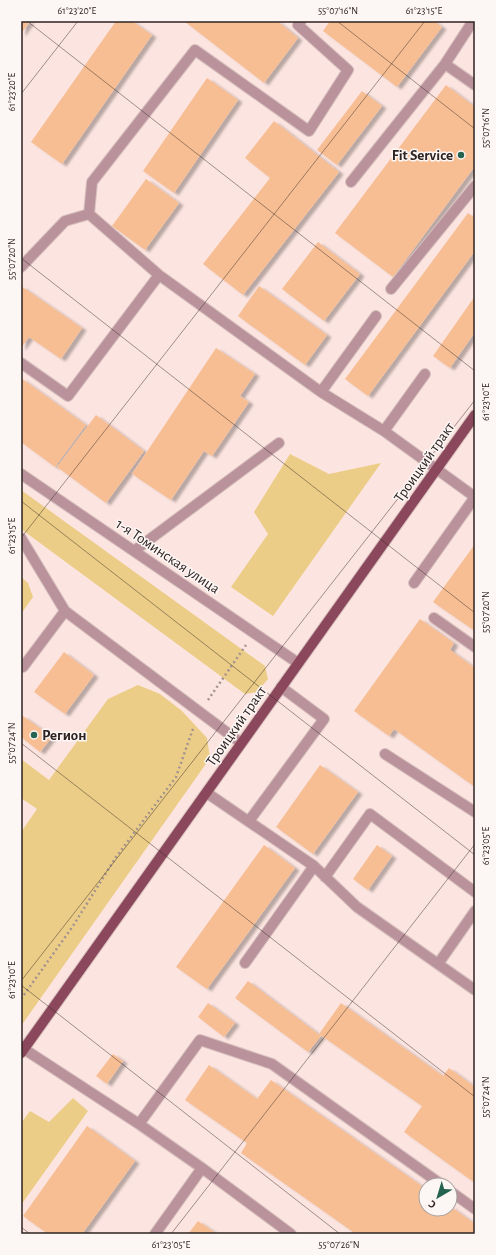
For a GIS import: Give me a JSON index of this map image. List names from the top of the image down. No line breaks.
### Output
{"streets":{"main road":["Троицкий тракт"],"street":["1-я Томинская улица"]},"crossings":[["Троицкий тракт","1-я Томинская улица"]],"places":["Fit Service","Регион"],"north":"bottom left","coordinates":["61°23'20\"E","55°07'16\"N","61°23'15\"E","55°07'20\"N","61°23'10\"E","55°07'24\"N","61°23'05\"E","55°07'26\"N"]}
